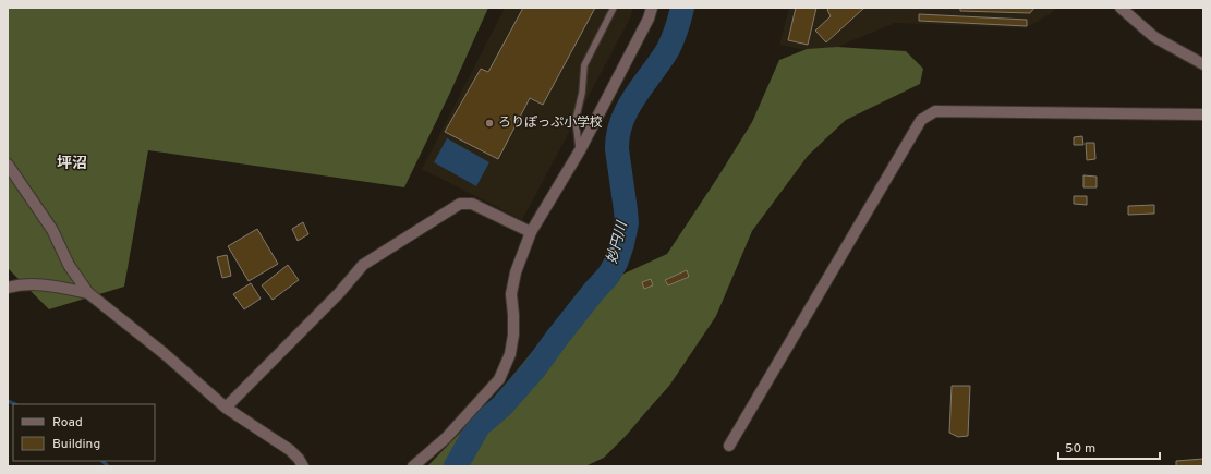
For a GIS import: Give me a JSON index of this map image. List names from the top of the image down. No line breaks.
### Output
{"districts":["坪沼"],"water":["妙円川"],"places":["ろりぽっぷ小学校"],"legend":["Road","Building"],"scale_bar":"50 m"}
